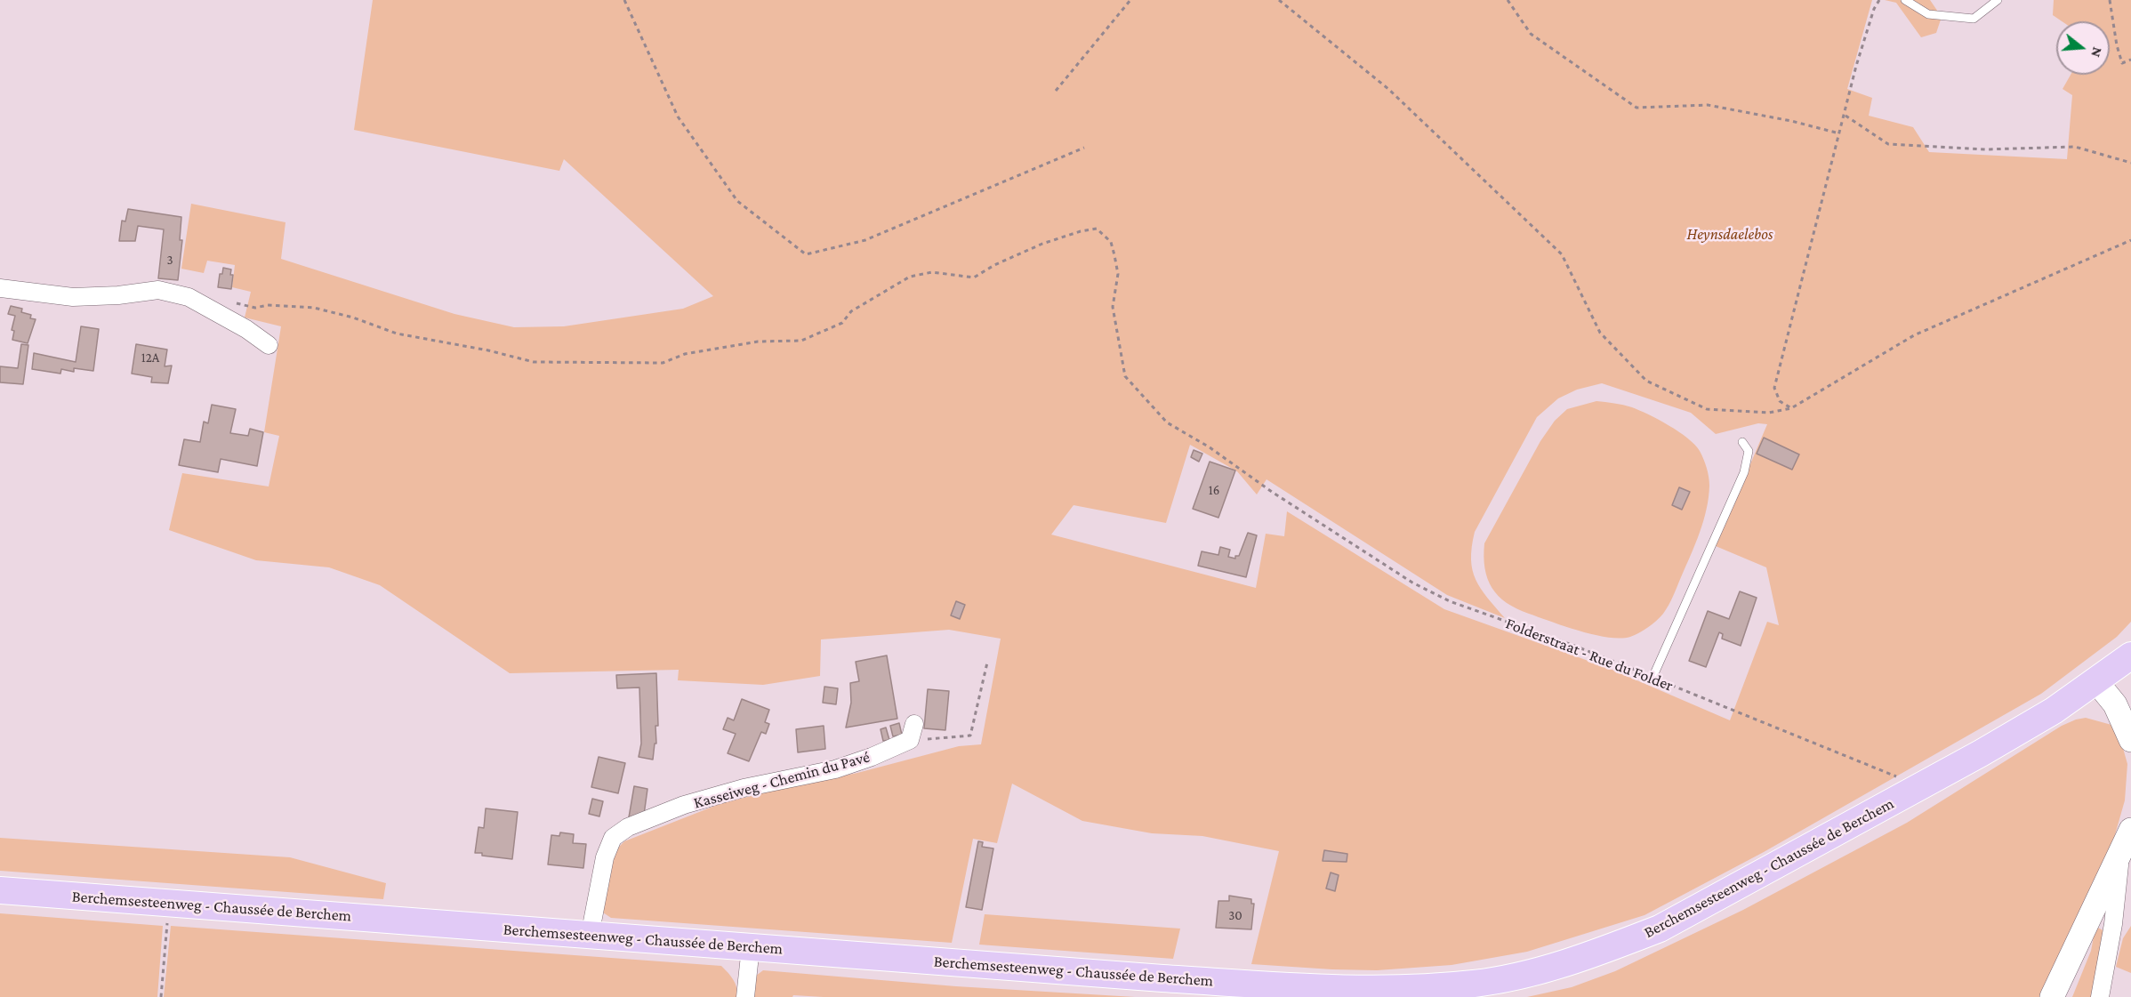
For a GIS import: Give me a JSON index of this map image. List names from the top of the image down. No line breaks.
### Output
{"streets":{"main road":["Berchemsesteenweg - Chaussée de Berchem"],"street":["Kasseiweg - Chemin du Pavé"],"path":["Folderstraat - Rue du Folder"]},"crossings":[["Folderstraat - Rue du Folder","Berchemsesteenweg - Chaussée de Berchem"],["Kasseiweg - Chemin du Pavé","Berchemsesteenweg - Chaussée de Berchem"]],"parks":["Heynsdaelebos"],"house_numbers":["3","12A","16","30"],"north":"right"}
